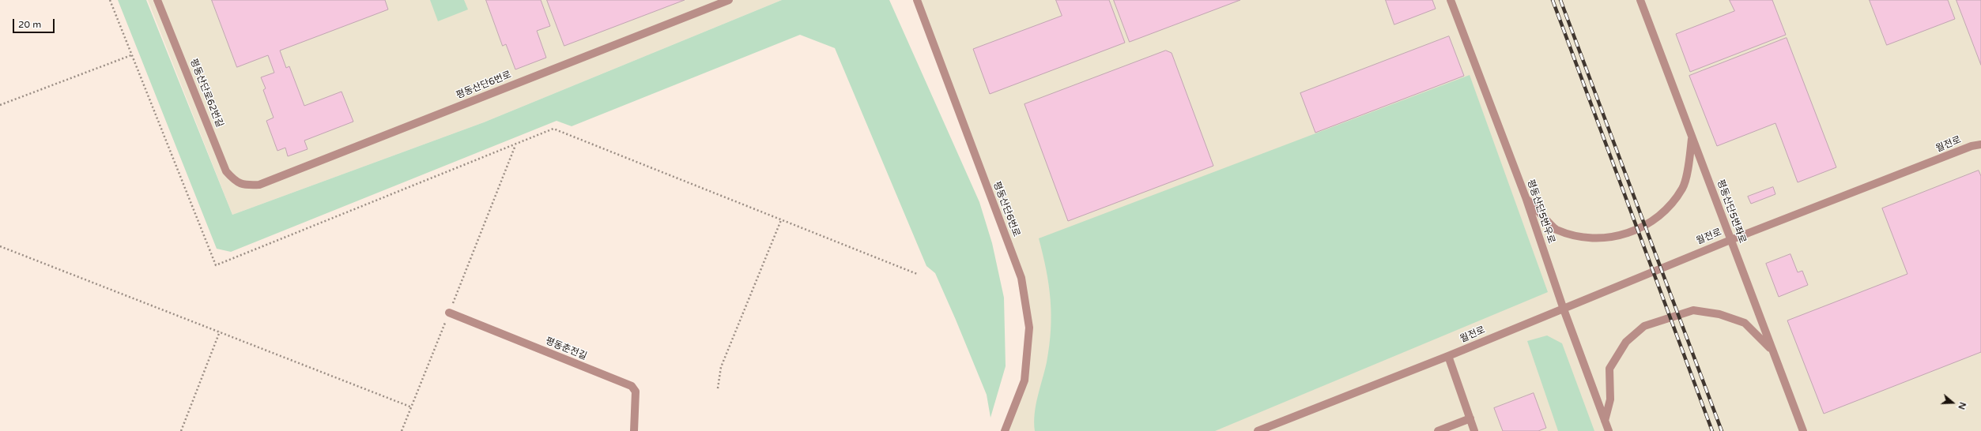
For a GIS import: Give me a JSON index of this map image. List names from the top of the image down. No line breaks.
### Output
{"streets":{"street":["평동산단6번로","평동산단로62번길","월전로","평동산단5번우로","평동산단5번좌로","평동춘전길"]},"crossings":[["평동산단6번로","평동산단로62번길"],["월전로","평동산단5번우로"],["월전로","평동산단5번좌로"]],"scale_bar":"20 m","north":"right"}
